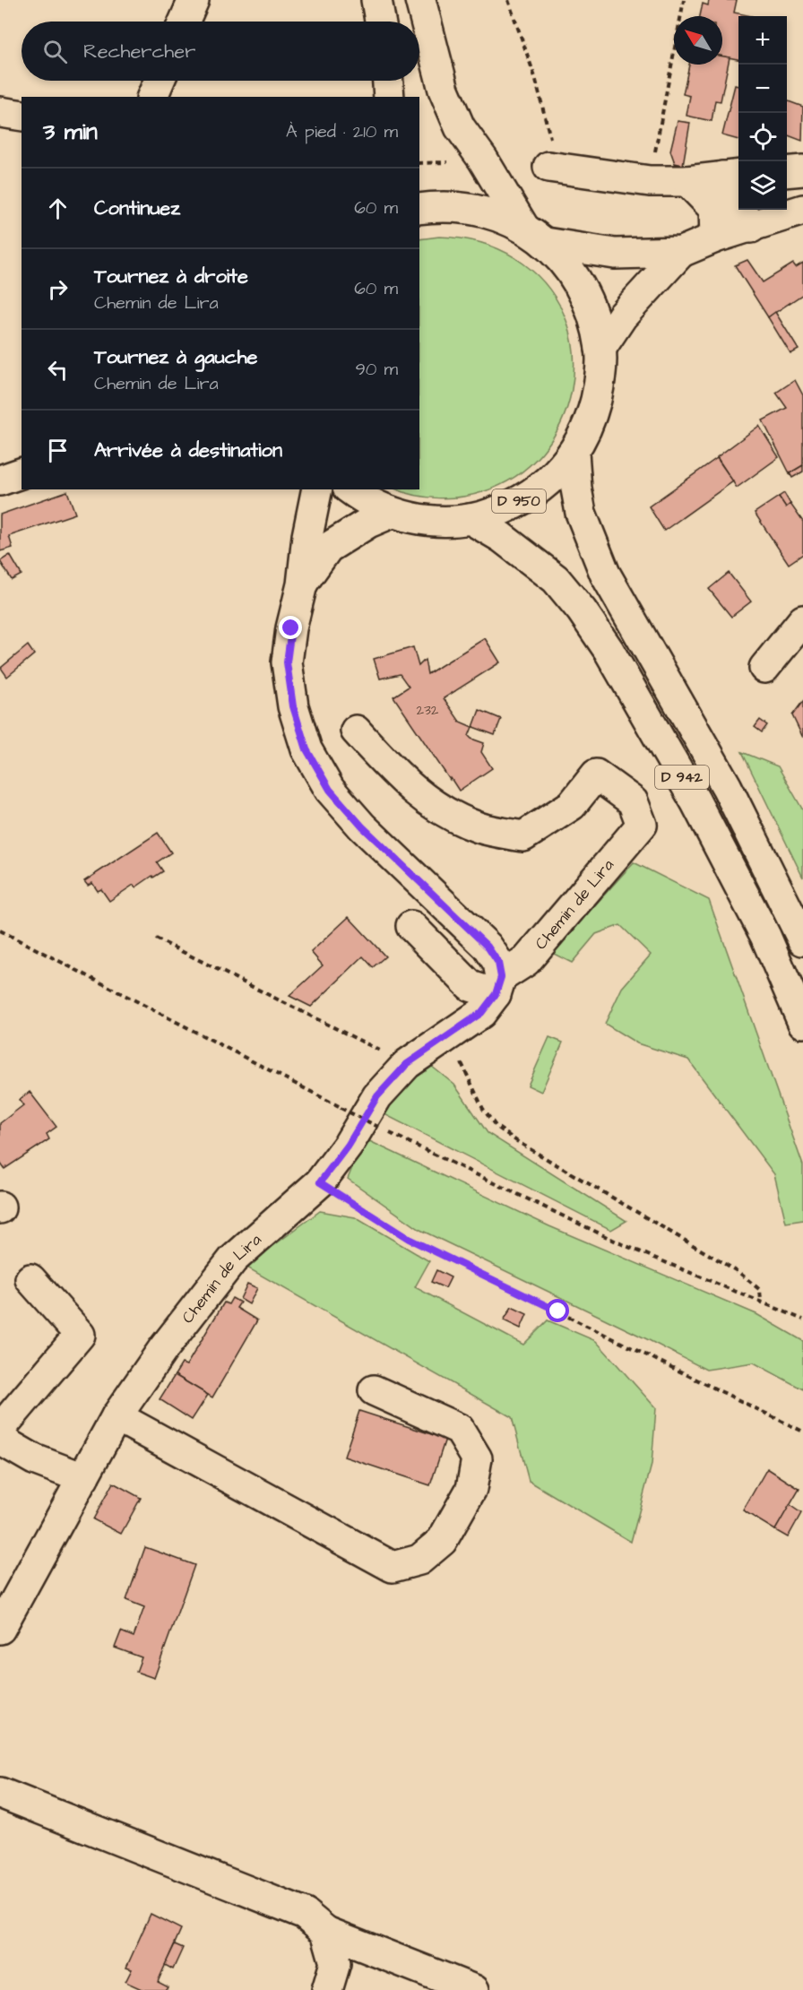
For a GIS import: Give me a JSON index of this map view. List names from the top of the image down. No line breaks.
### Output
{"streets":{"main road":["D 950","D 942","Chemin de Lira"]},"crossings":[["D 950","D 942"]],"house_numbers":["232"],"north":"top left","page":{"map_buttons":["+","−"],"search":"Rechercher","heading":["3 min","À pied · 210 m"],"list":[["Continuez","60 m"],["Tournez à droite","Chemin de Lira","60 m"],["Tournez à gauche","Chemin de Lira","90 m"],"Arrivée à destination"]}}
